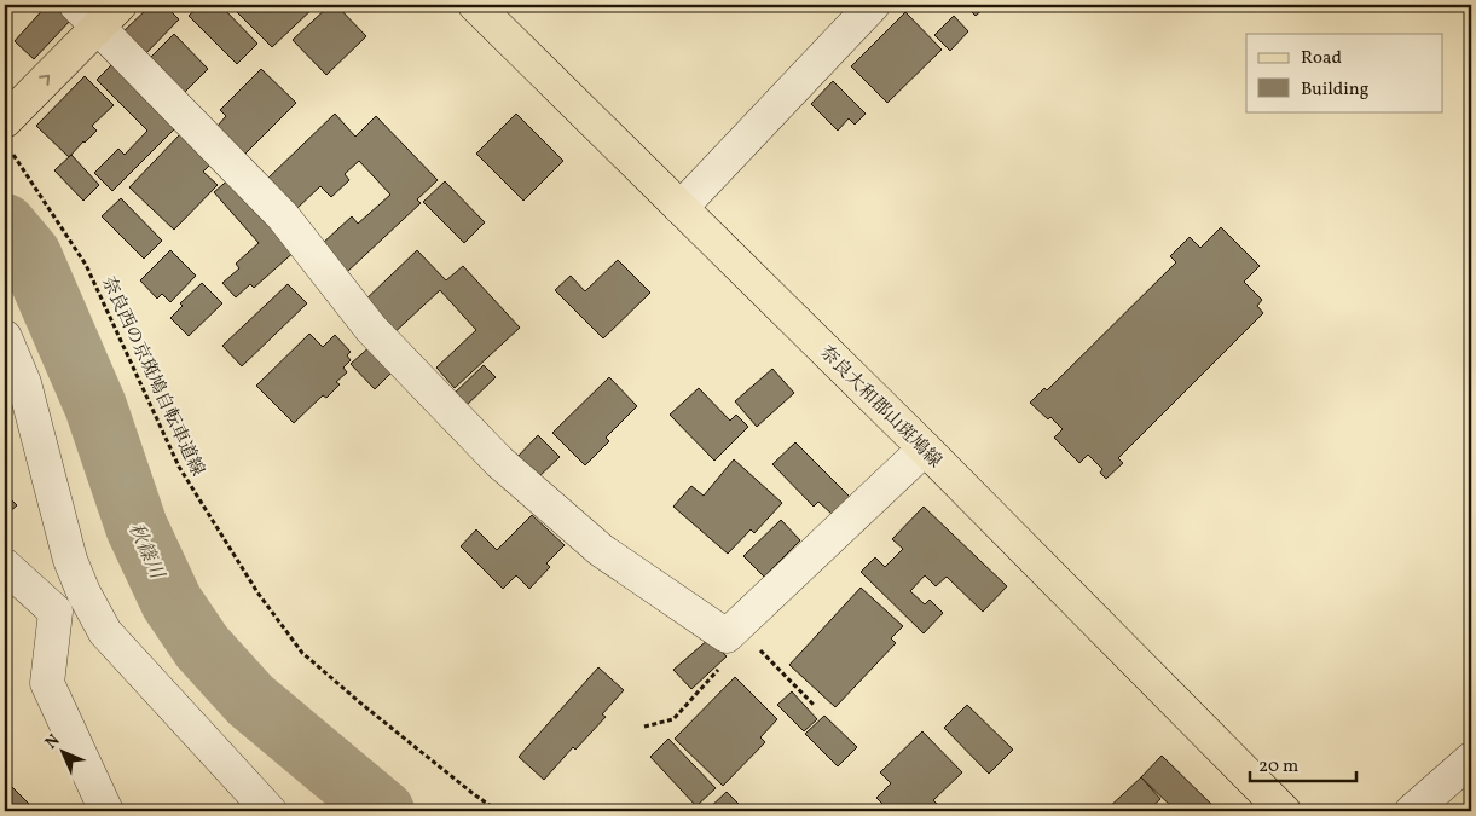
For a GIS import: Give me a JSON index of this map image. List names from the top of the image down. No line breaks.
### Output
{"streets":{"main road":["奈良大和郡山斑鳩線"],"path":["奈良西の京斑鳩自転車道線"]},"water":["秋篠川"],"legend":["Road","Building"],"scale_bar":"20 m","north":"top left"}
